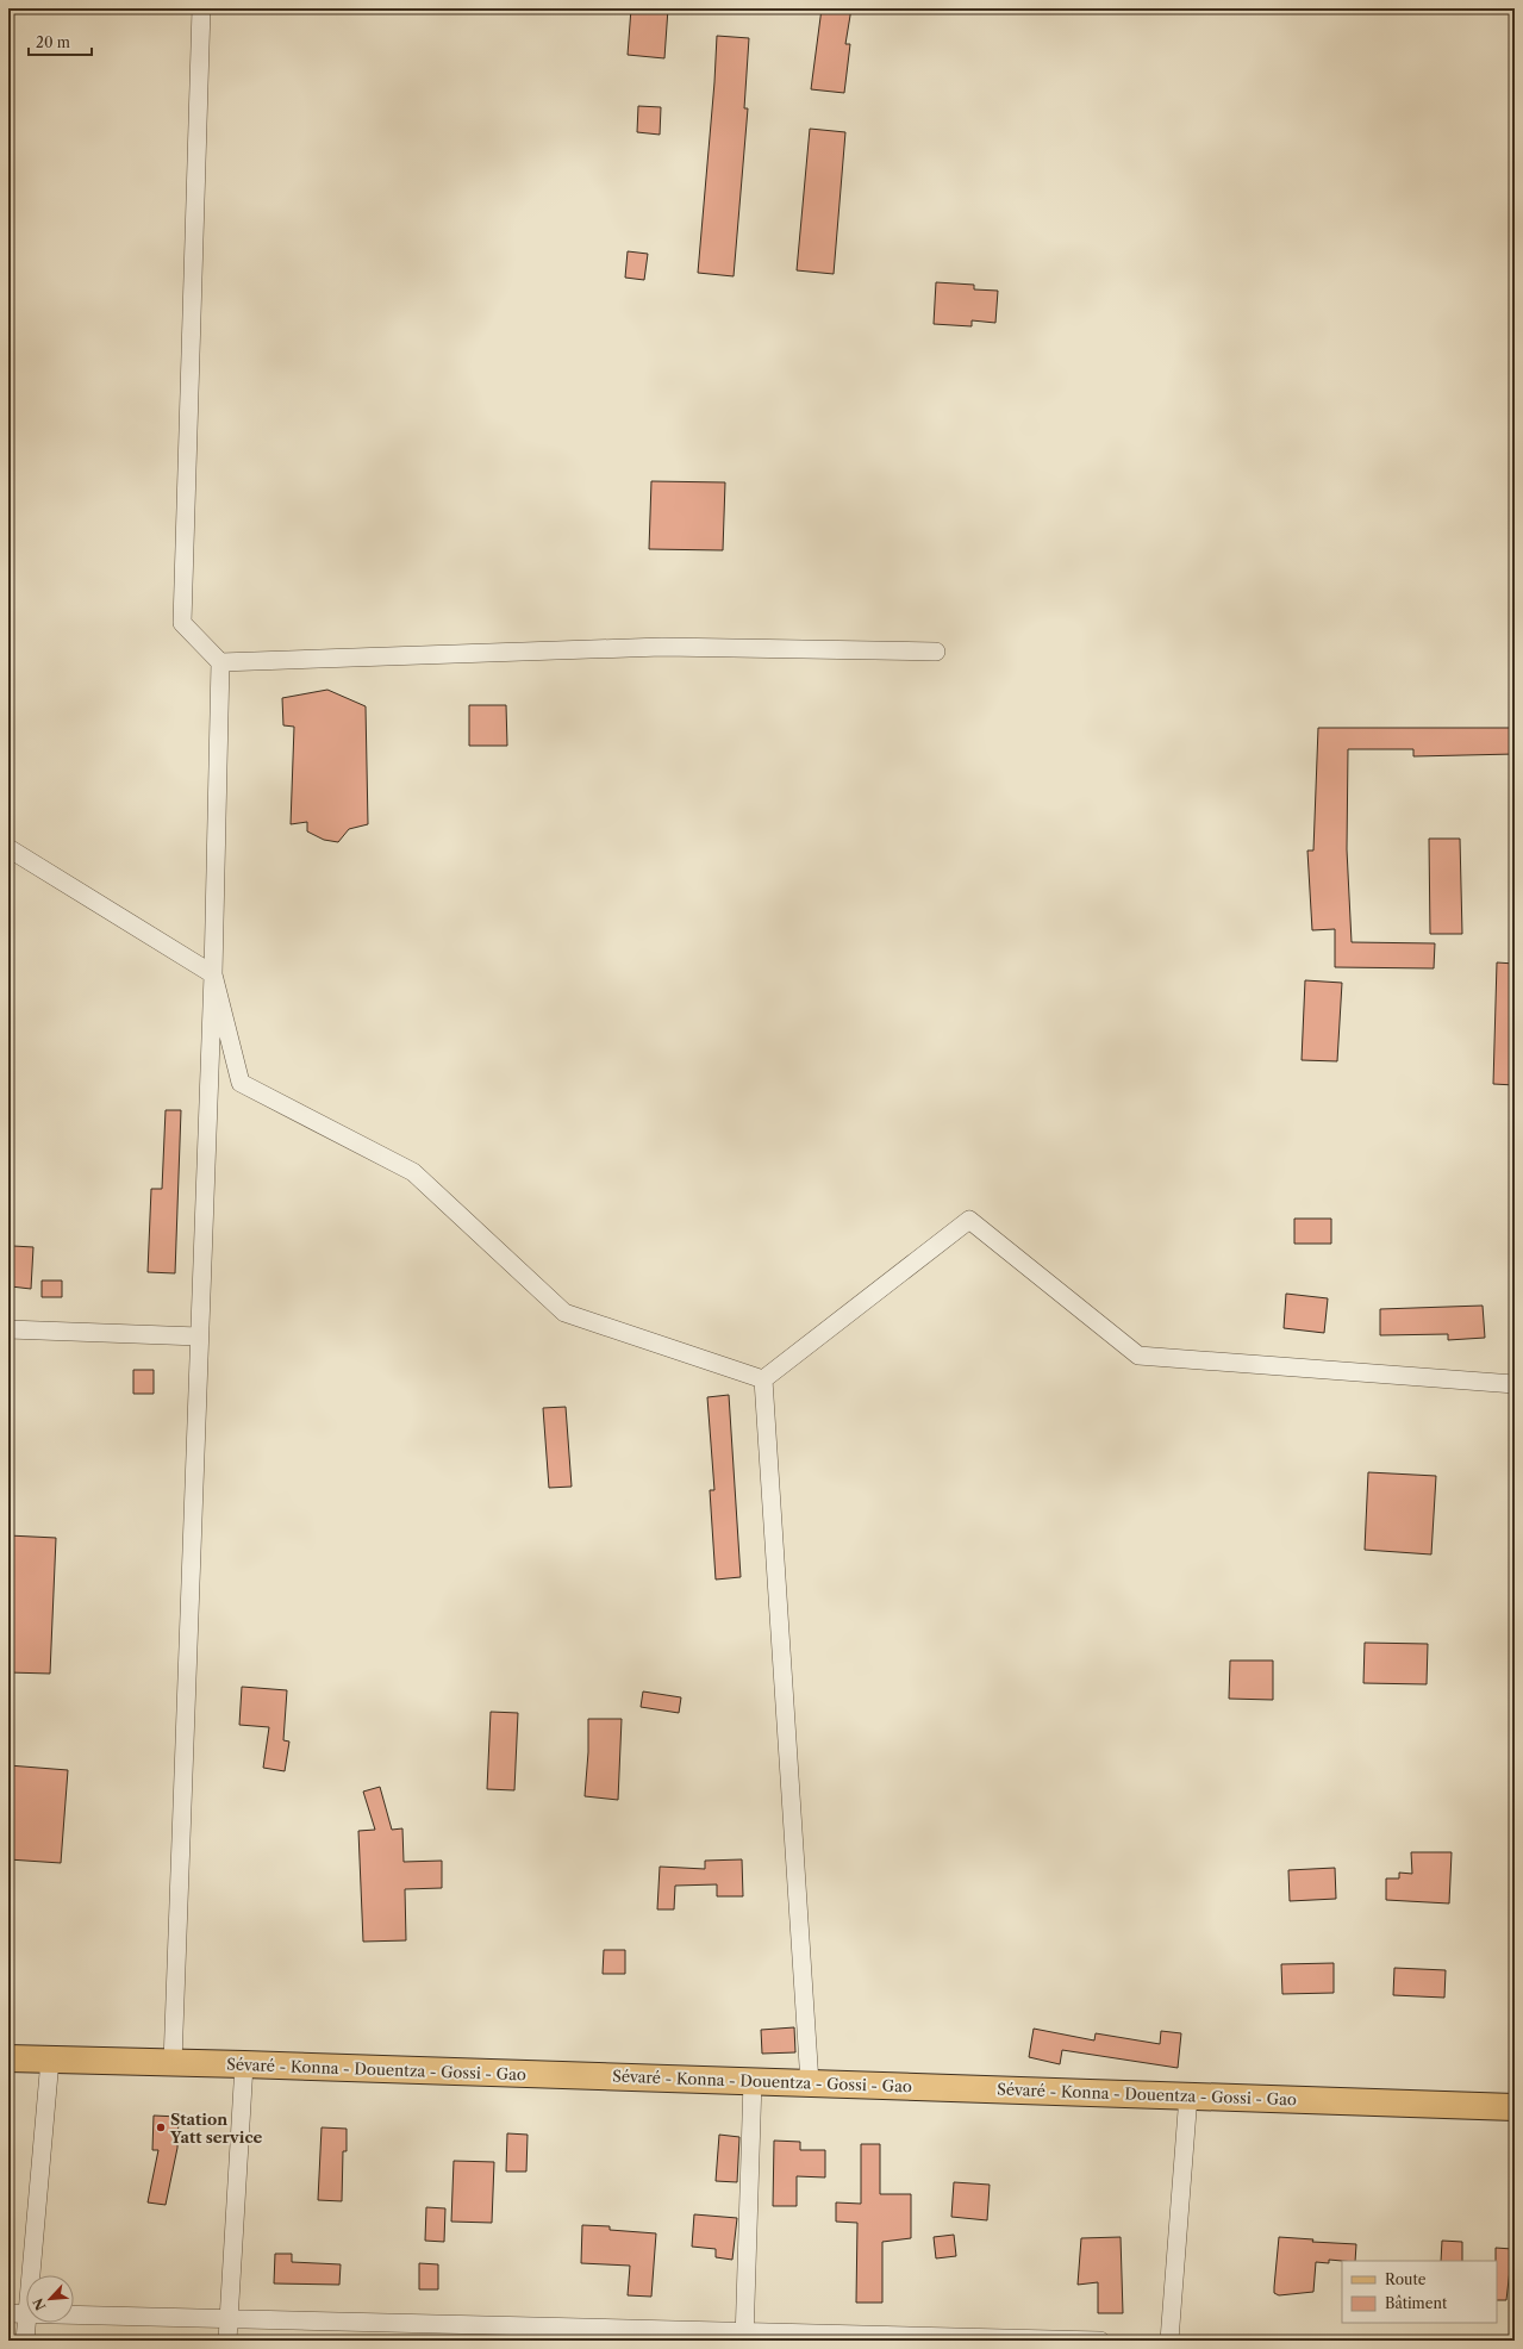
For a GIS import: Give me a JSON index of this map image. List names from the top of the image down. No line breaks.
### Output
{"streets":{"main road":["Sévaré - Konna - Douentza - Gossi - Gao"]},"places":["Station Yatt service"],"legend":["Route","Bâtiment"],"scale_bar":"20 m","north":"bottom left"}
